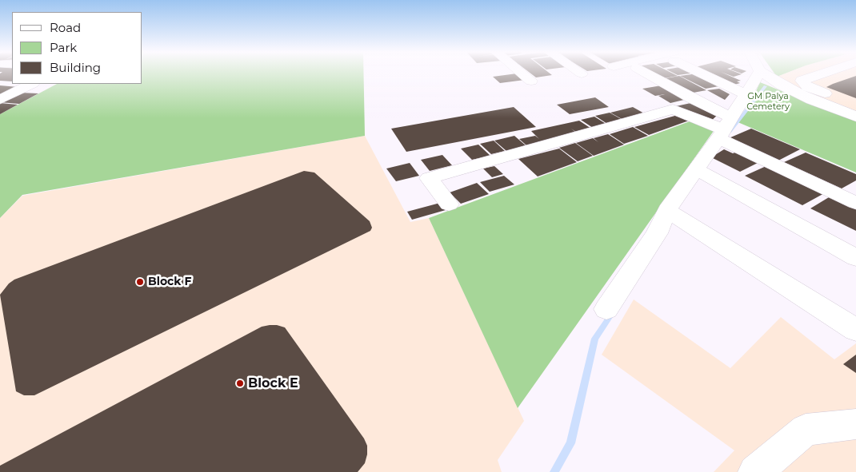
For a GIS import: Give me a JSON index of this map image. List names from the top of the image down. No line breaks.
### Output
{"parks":["GM Palya Cemetery"],"places":["Block F","Block E"],"legend":["Road","Park","Building"]}
